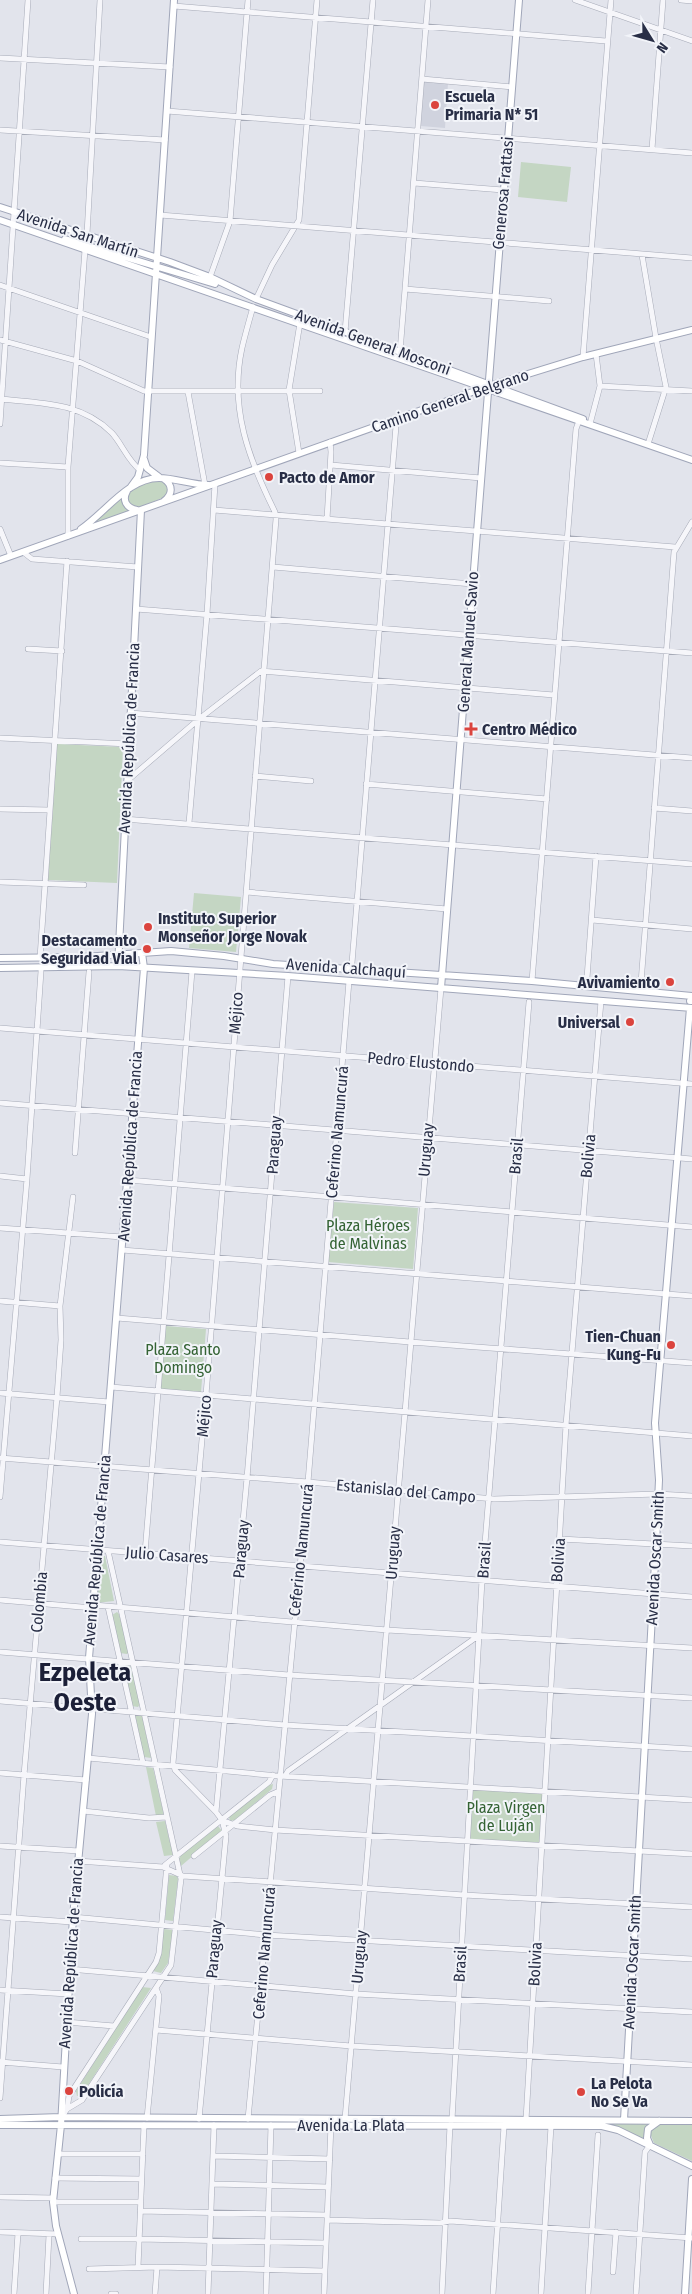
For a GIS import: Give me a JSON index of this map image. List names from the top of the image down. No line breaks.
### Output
{"streets":{"main road":["Generosa Frattasi","Avenida San Martín","Avenida General Mosconi","Camino General Belgrano","General Manuel Savio","Avenida República de Francia","Avenida Calchaquí","Avenida Oscar Smith","Avenida La Plata"],"street":["Méjico","Pedro Elustondo","Ceferino Namuncurá","Paraguay","Uruguay","Brasil","Bolivia","Estanislao del Campo","Julio Casares","Colombia"]},"crossings":[["Generosa Frattasi","Avenida General Mosconi"],["Generosa Frattasi","Camino General Belgrano"],["Generosa Frattasi","General Manuel Savio"],["Avenida San Martín","Avenida General Mosconi"],["Avenida General Mosconi","Camino General Belgrano"],["Avenida General Mosconi","General Manuel Savio"],["Camino General Belgrano","General Manuel Savio"],["Camino General Belgrano","Avenida República de Francia"],["General Manuel Savio","Avenida Calchaquí"],["General Manuel Savio","Uruguay"],["Avenida República de Francia","Avenida Calchaquí"],["Avenida República de Francia","Pedro Elustondo"],["Avenida República de Francia","Estanislao del Campo"],["Avenida República de Francia","Julio Casares"],["Avenida República de Francia","Avenida La Plata"],["Avenida Calchaquí","Méjico"],["Avenida Calchaquí","Ceferino Namuncurá"],["Avenida Calchaquí","Paraguay"],["Avenida Calchaquí","Uruguay"],["Avenida Calchaquí","Bolivia"],["Avenida Calchaquí","Avenida Oscar Smith"],["Méjico","Pedro Elustondo"],["Méjico","Estanislao del Campo"],["Méjico","Julio Casares"],["Pedro Elustondo","Ceferino Namuncurá"],["Pedro Elustondo","Paraguay"],["Pedro Elustondo","Uruguay"],["Pedro Elustondo","Brasil"],["Pedro Elustondo","Bolivia"],["Pedro Elustondo","Avenida Oscar Smith"],["Ceferino Namuncurá","Estanislao del Campo"],["Ceferino Namuncurá","Julio Casares"],["Ceferino Namuncurá","Avenida La Plata"],["Paraguay","Estanislao del Campo"],["Paraguay","Julio Casares"],["Paraguay","Avenida La Plata"],["Uruguay","Estanislao del Campo"],["Uruguay","Julio Casares"],["Uruguay","Avenida La Plata"],["Brasil","Estanislao del Campo"],["Brasil","Julio Casares"],["Brasil","Avenida La Plata"],["Bolivia","Estanislao del Campo"],["Bolivia","Julio Casares"],["Bolivia","Avenida La Plata"],["Estanislao del Campo","Avenida Oscar Smith"],["Estanislao del Campo","Colombia"],["Julio Casares","Avenida Oscar Smith"],["Julio Casares","Colombia"],["Avenida Oscar Smith","Avenida La Plata"]],"districts":["Ezpeleta Oeste"],"parks":["Plaza Héroes de Malvinas","Plaza Santo Domingo","Plaza Virgen de Luján"],"places":{"other":["Escuela Primaria N* 51","Pacto de Amor","Instituto Superior Monseñor Jorge Novak","Destacamento Seguridad Vial","Avivamiento","Universal","Tien-Chuan Kung-Fu","Policía","La Pelota No Se Va"],"health":["Centro Médico"]},"north":"bottom right"}
